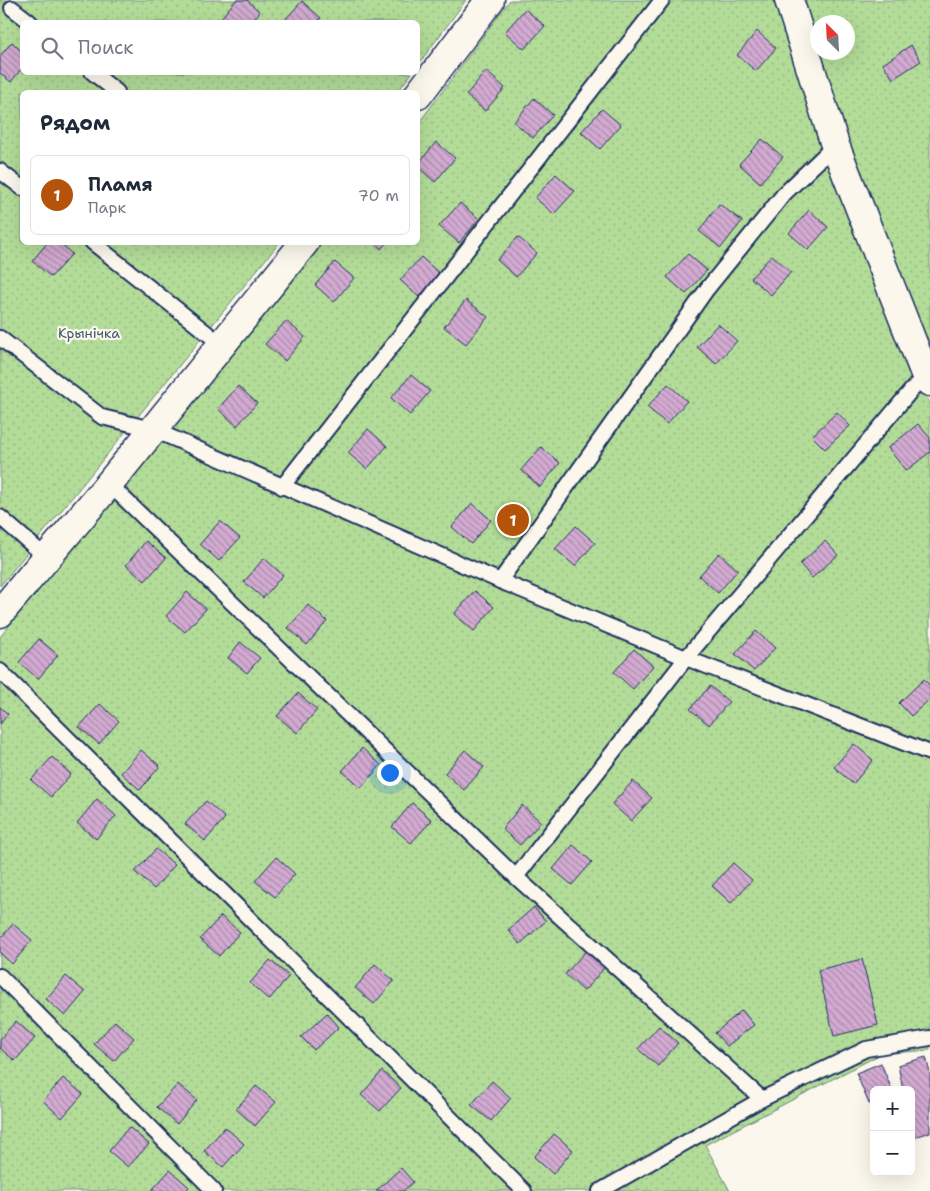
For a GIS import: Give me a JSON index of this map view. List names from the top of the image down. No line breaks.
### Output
{"parks":["Крынічка"],"north":"top left","page":{"search":"Поиск","heading":"Рядом","list":[{"mark":"1","name":"Пламя","note":"Парк","value":"70 m"}],"pins":"1","map_buttons":["+","−"]}}
